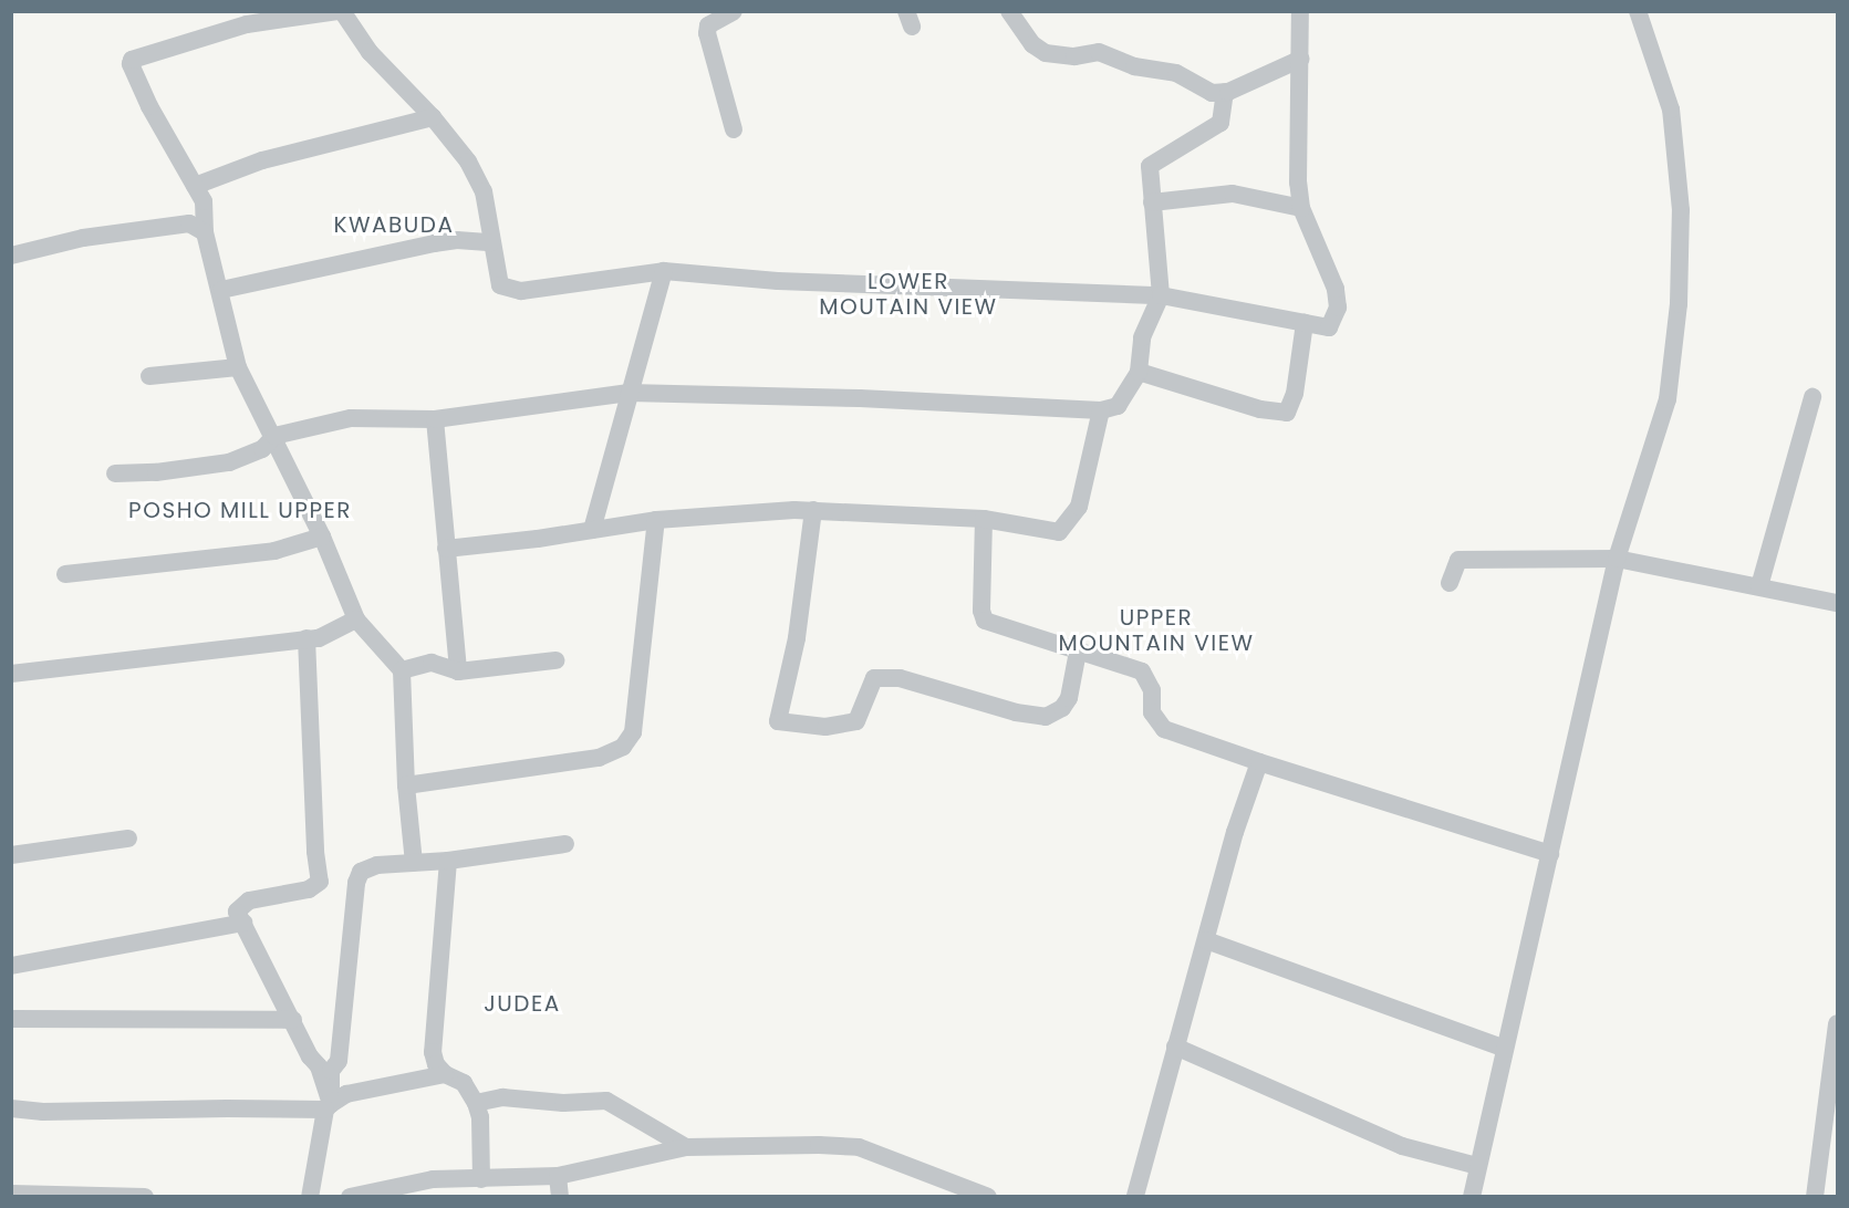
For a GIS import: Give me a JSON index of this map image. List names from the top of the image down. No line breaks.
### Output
{"districts":["KWABUDA","LOWER MOUTAIN VIEW","POSHO MILL UPPER","UPPER MOUNTAIN VIEW","JUDEA"]}
